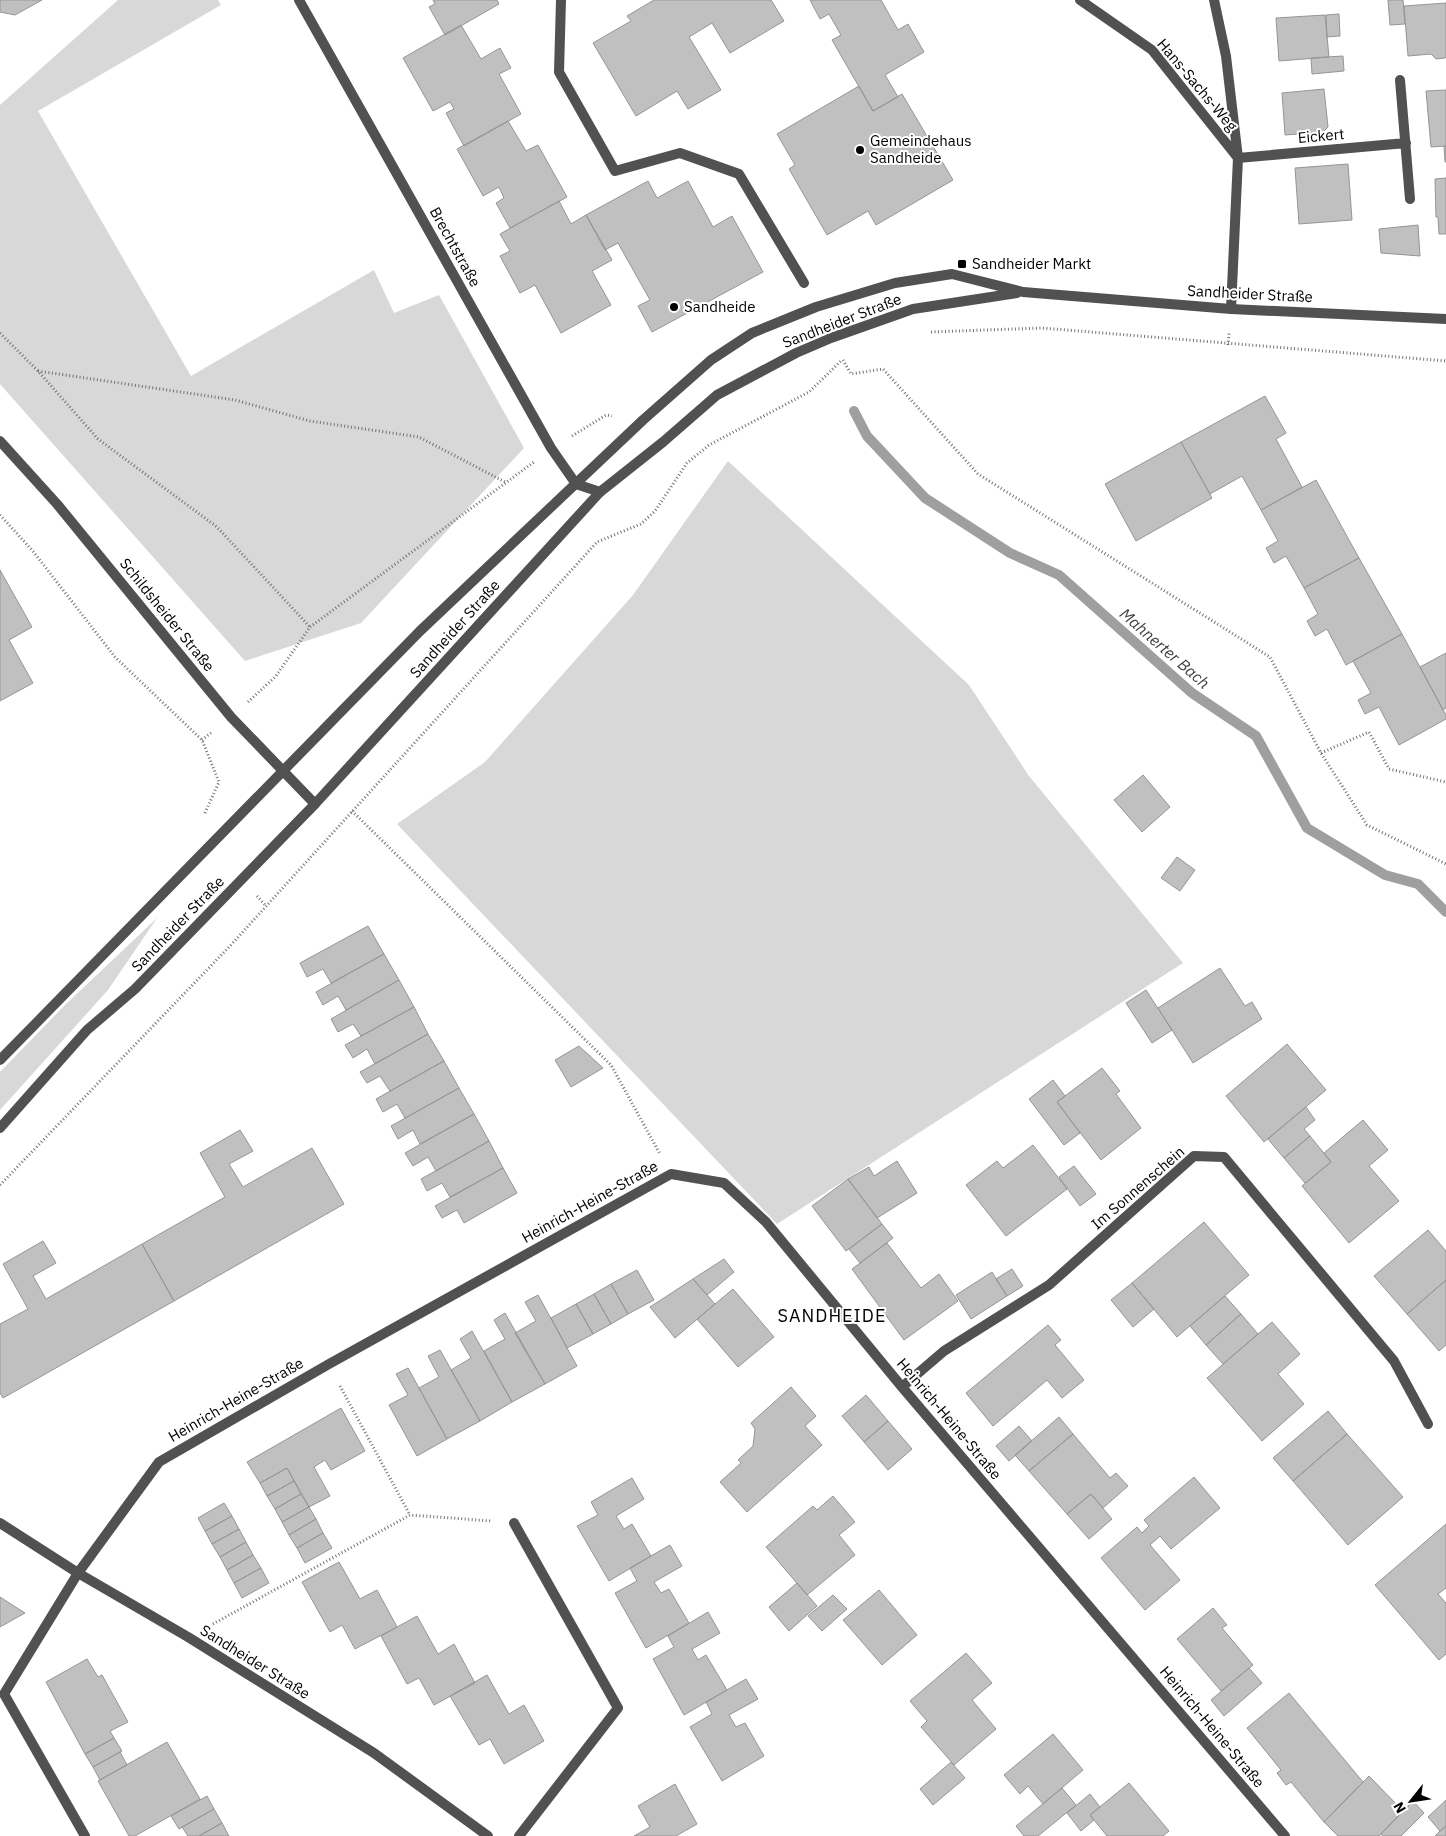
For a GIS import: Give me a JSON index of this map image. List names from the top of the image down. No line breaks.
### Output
{"streets":{"street":["Hans-Sachs-Weg","Eickert","Brechtstraße","Sandheider Straße","Schildsheider Straße","Im Sonnenschein","Heinrich-Heine-Straße"]},"crossings":[["Hans-Sachs-Weg","Eickert"],["Brechtstraße","Sandheider Straße"],["Sandheider Straße","Schildsheider Straße"],["Sandheider Straße","Heinrich-Heine-Straße"],["Im Sonnenschein","Heinrich-Heine-Straße"]],"districts":["SANDHEIDE"],"water":["Mahnerter Bach"],"places":{"other":["Gemeindehaus Sandheide","Sandheide"],"transit":["Sandheider Markt"]},"north":"bottom left"}
